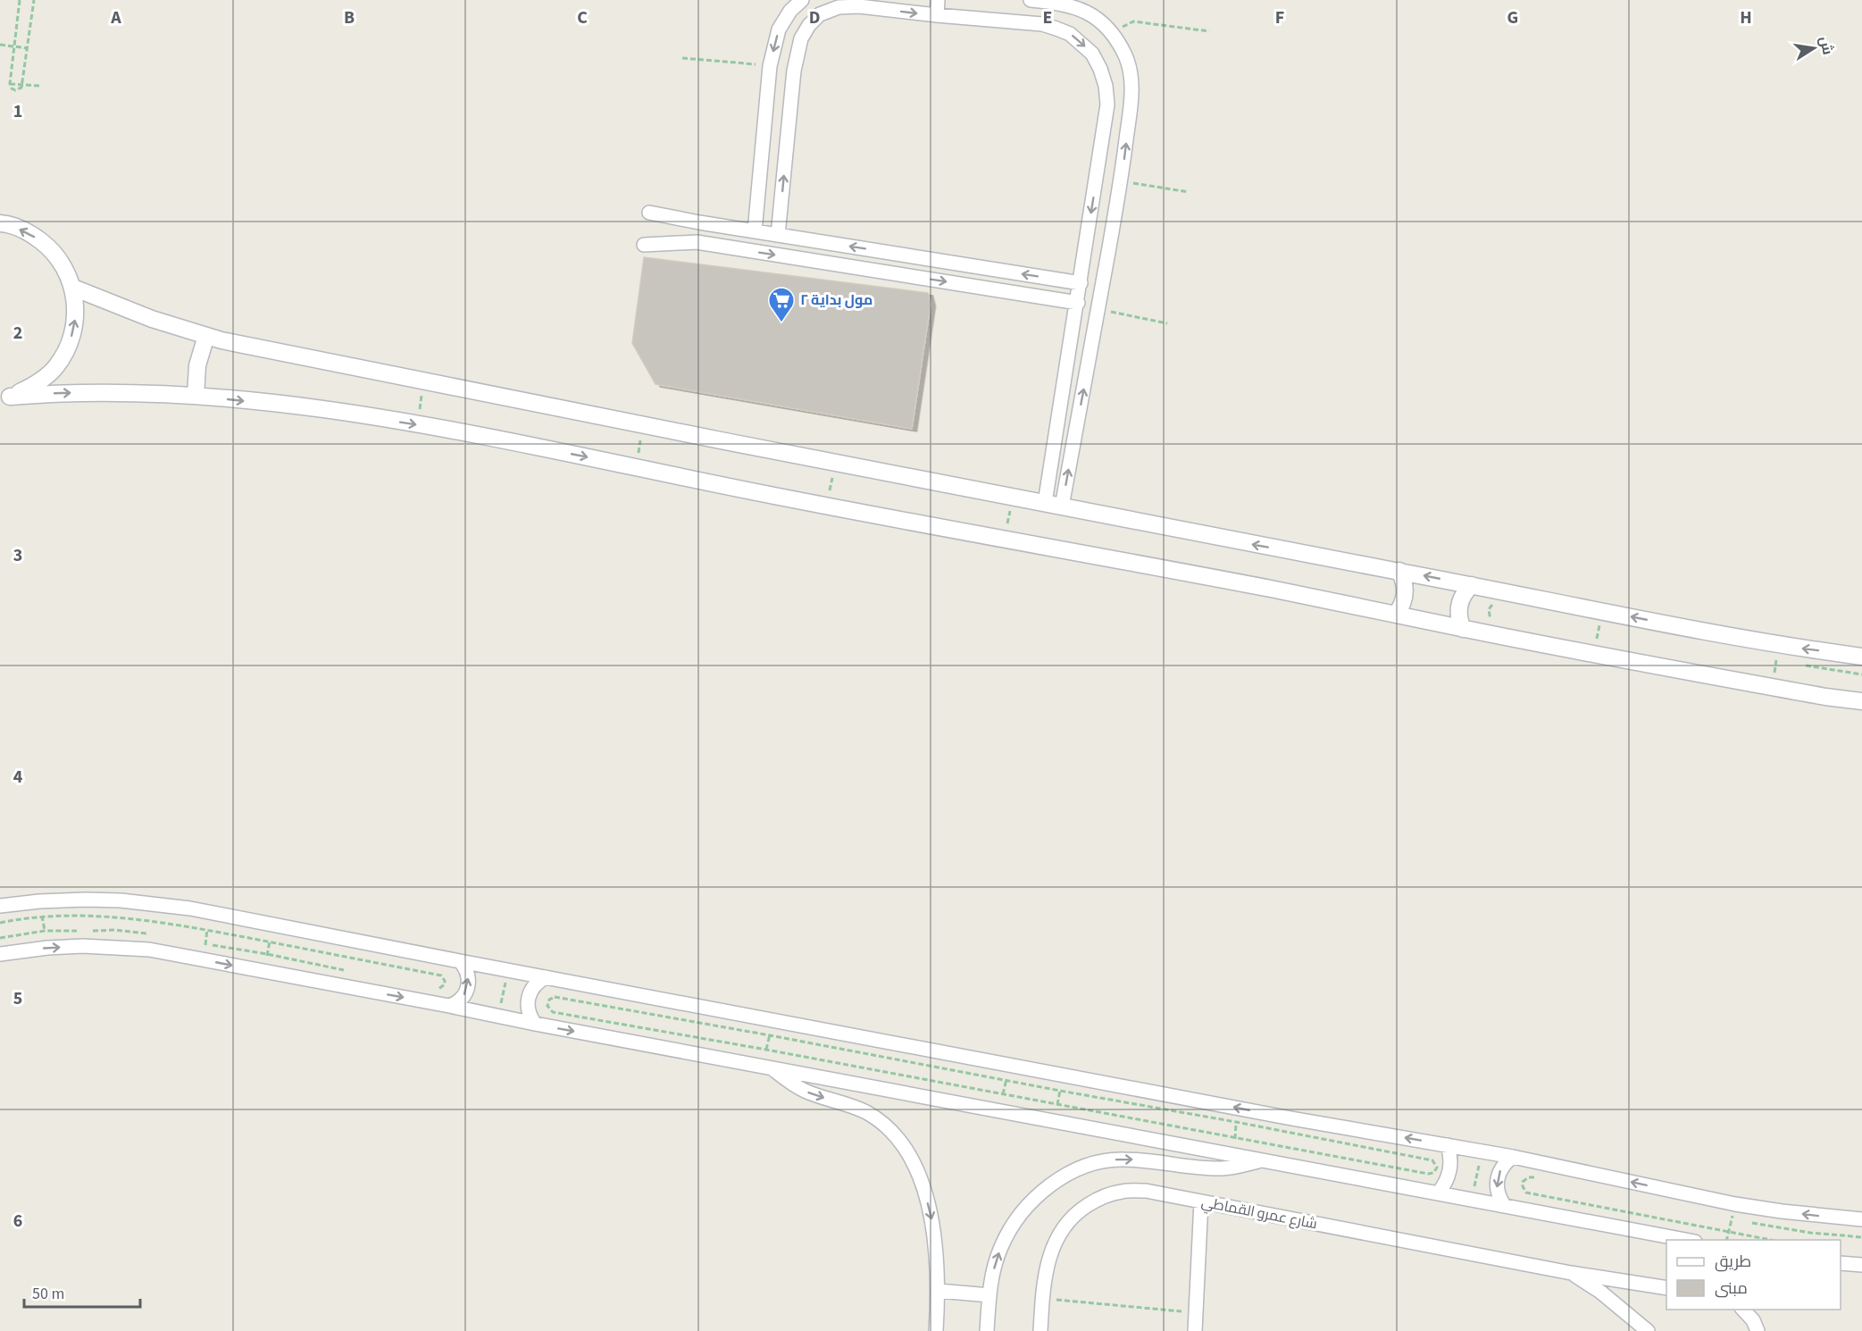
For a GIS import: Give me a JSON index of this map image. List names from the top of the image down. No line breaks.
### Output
{"streets":{"street":["شارع عمرو القماطي"]},"places":{"supermarket":["مول بداية ۲"]},"legend":["طريق","مبنى"],"scale_bar":"50 m","north":"right","grid":{"columns":["A","B","C","D","E","F","G","H"],"rows":["1","2","3","4","5","6"]}}
